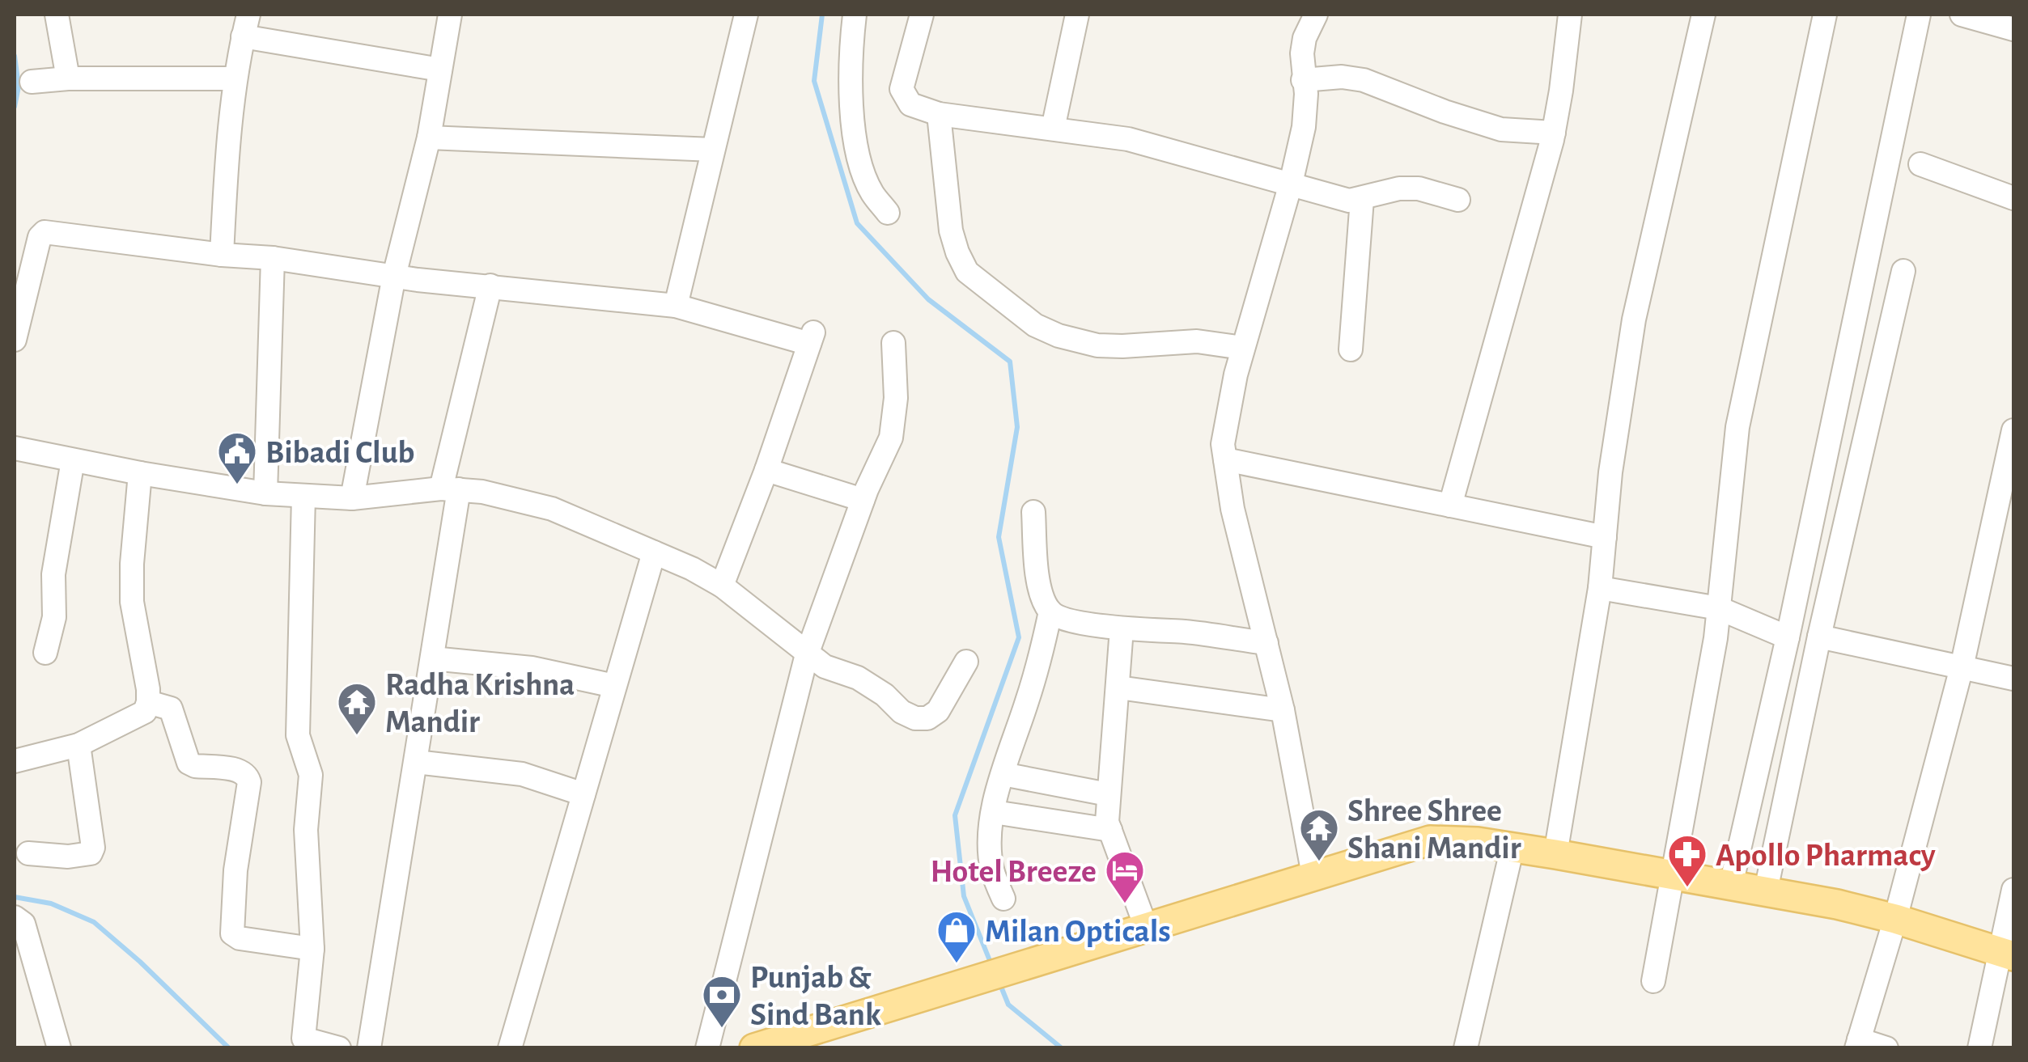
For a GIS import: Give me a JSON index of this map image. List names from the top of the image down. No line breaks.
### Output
{"places":{"public building":["Bibadi Club"],"temple":["Radha Krishna Mandir","Shree Shree Shani Mandir"],"pharmacy":["Apollo Pharmacy"],"hotel":["Hotel Breeze"],"shop":["Milan Opticals"],"bank":["Punjab & Sind Bank"]}}
